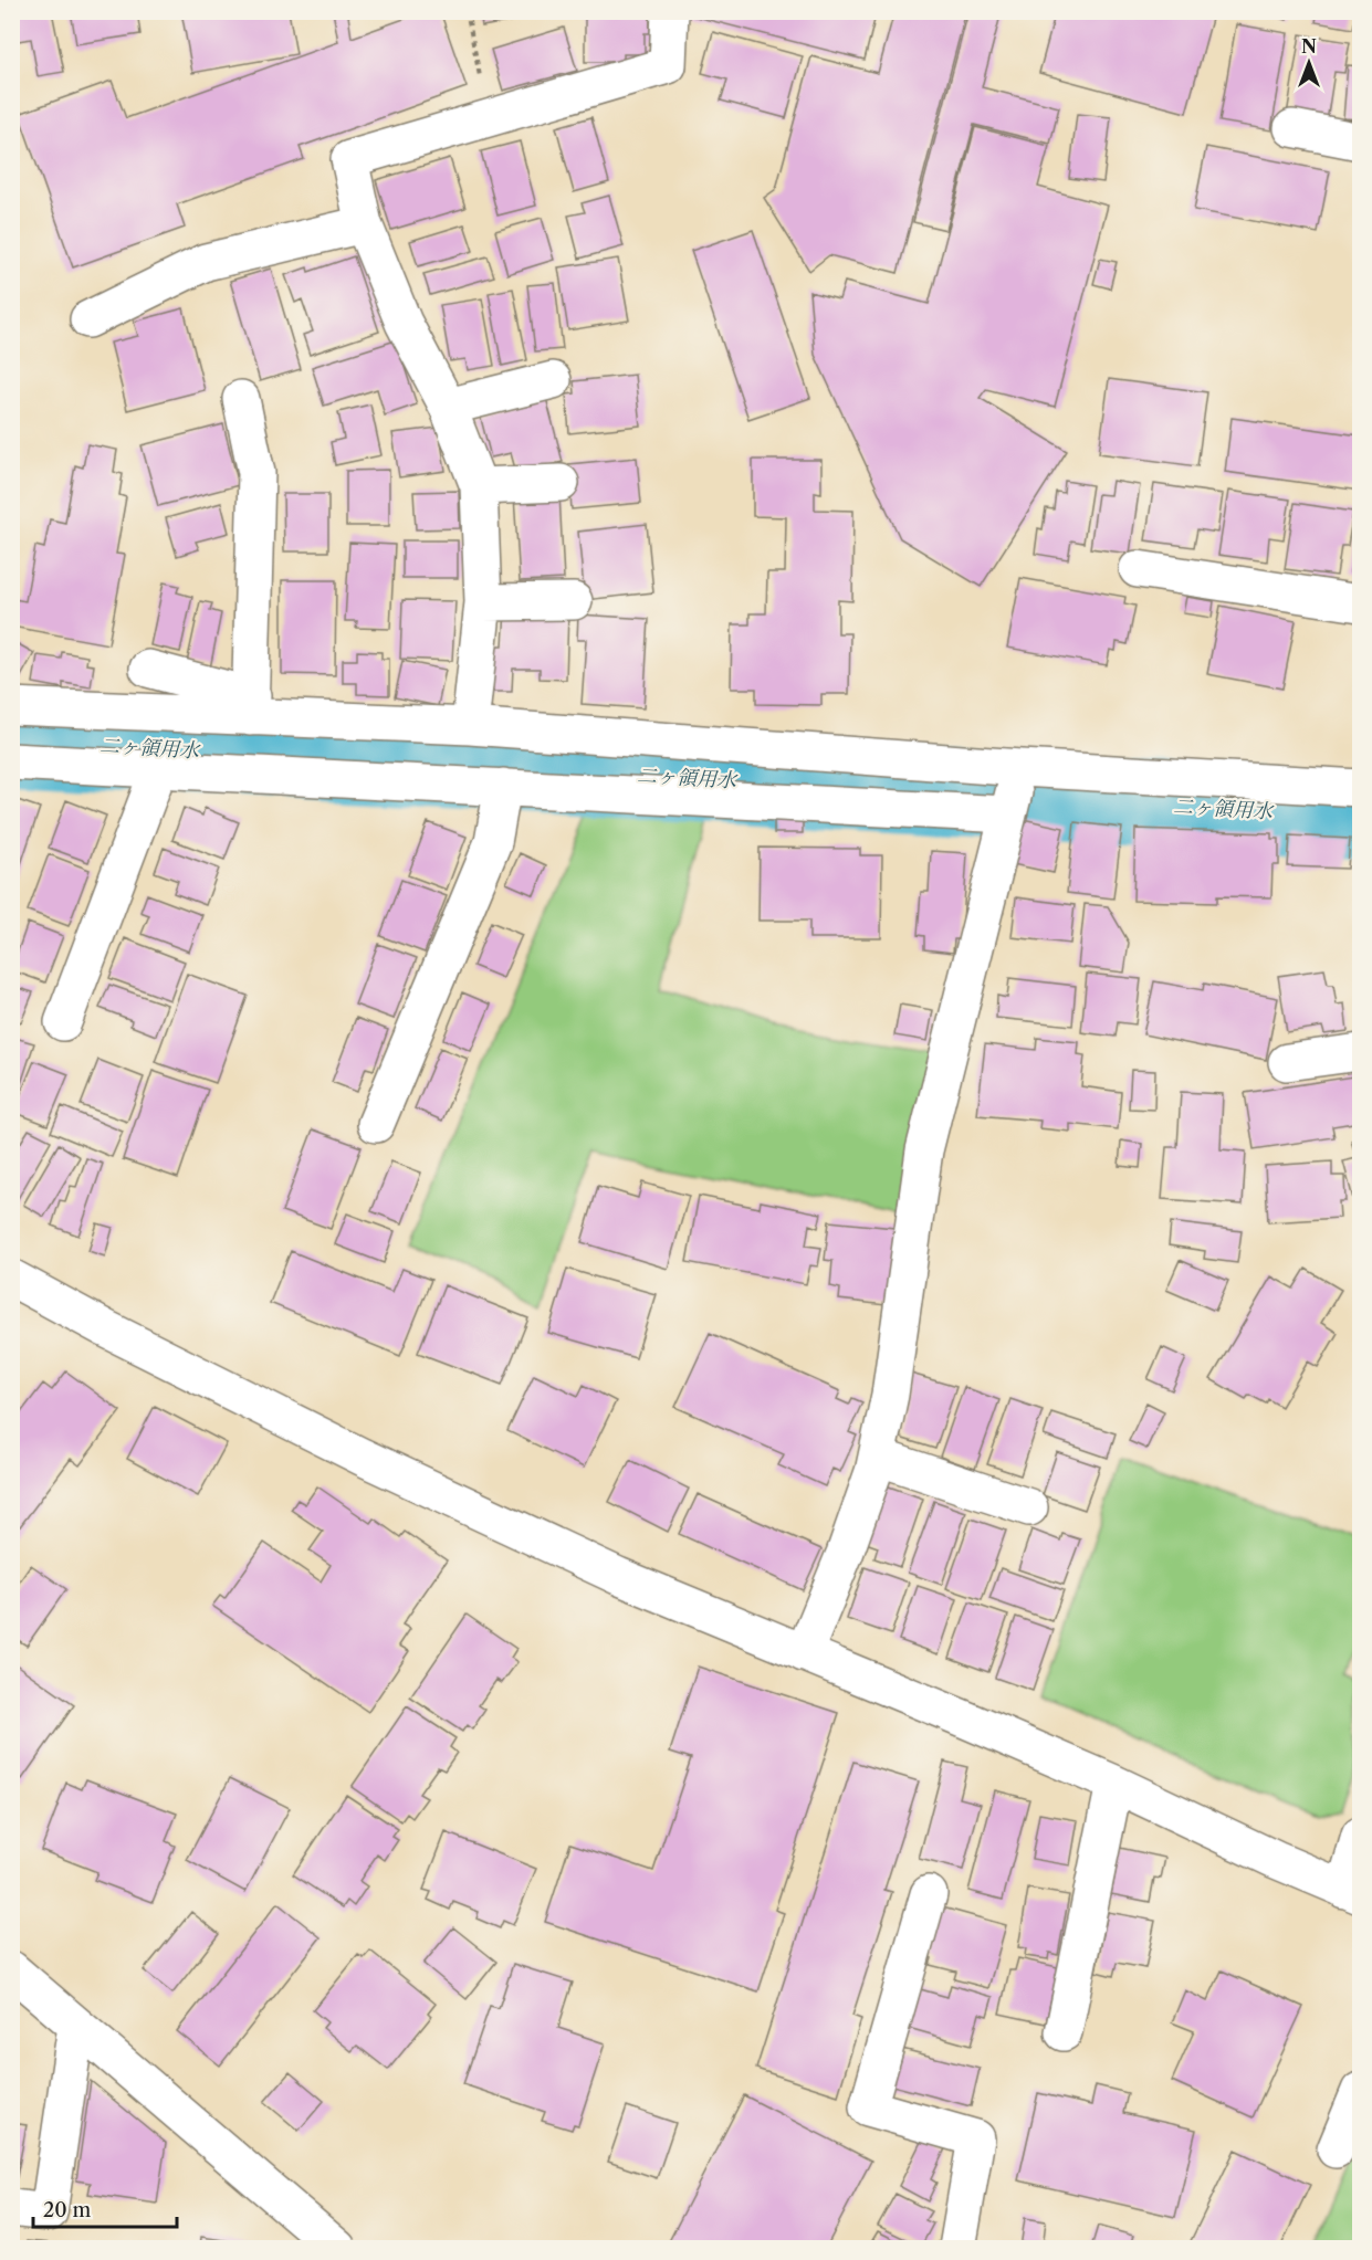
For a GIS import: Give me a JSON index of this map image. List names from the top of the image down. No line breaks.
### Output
{"water":["二ヶ領用水"],"scale_bar":"20 m","north":"top"}
